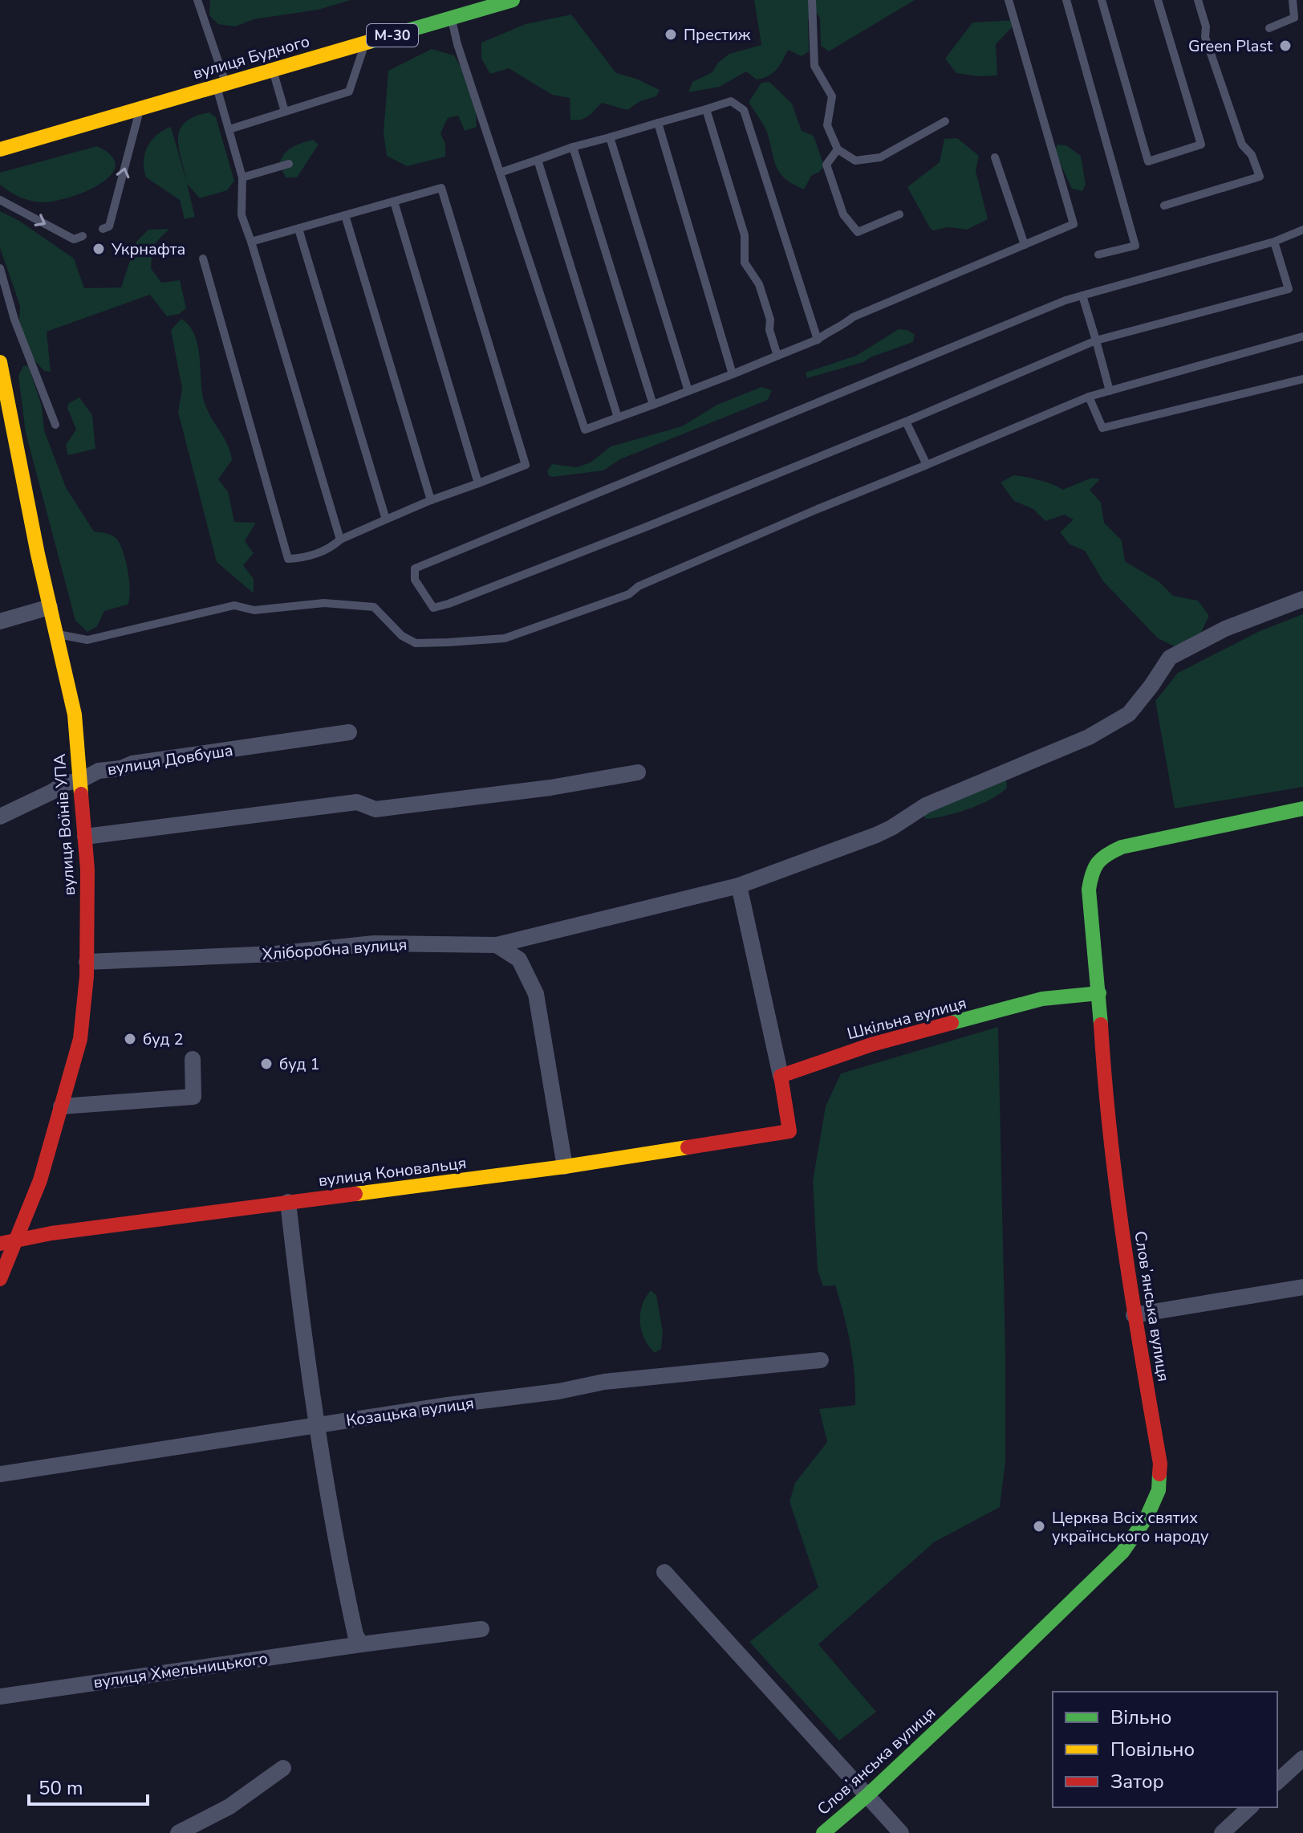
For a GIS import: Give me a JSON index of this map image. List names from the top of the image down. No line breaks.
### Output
{"streets":{"main road":["М-30","вулиця Будного","вулиця Воїнів УПА","Шкільна вулиця","вулиця Коновальця","Словʼянська вулиця"],"street":["вулиця Довбуша","Хліборобна вулиця","Козацька вулиця","вулиця Хмельницького"]},"crossings":[["вулиця Довбуша","вулиця Воїнів УПА"],["вулиця Воїнів УПА","Хліборобна вулиця"],["вулиця Воїнів УПА","вулиця Коновальця"],["Шкільна вулиця","вулиця Коновальця"],["Шкільна вулиця","Словʼянська вулиця"]],"places":["Престиж","Green Plast","Укрнафта","буд 2","буд 1","Церква Всіх святих українського народу"],"legend":["Вільно","Повільно","Затор"],"scale_bar":"50 m"}
